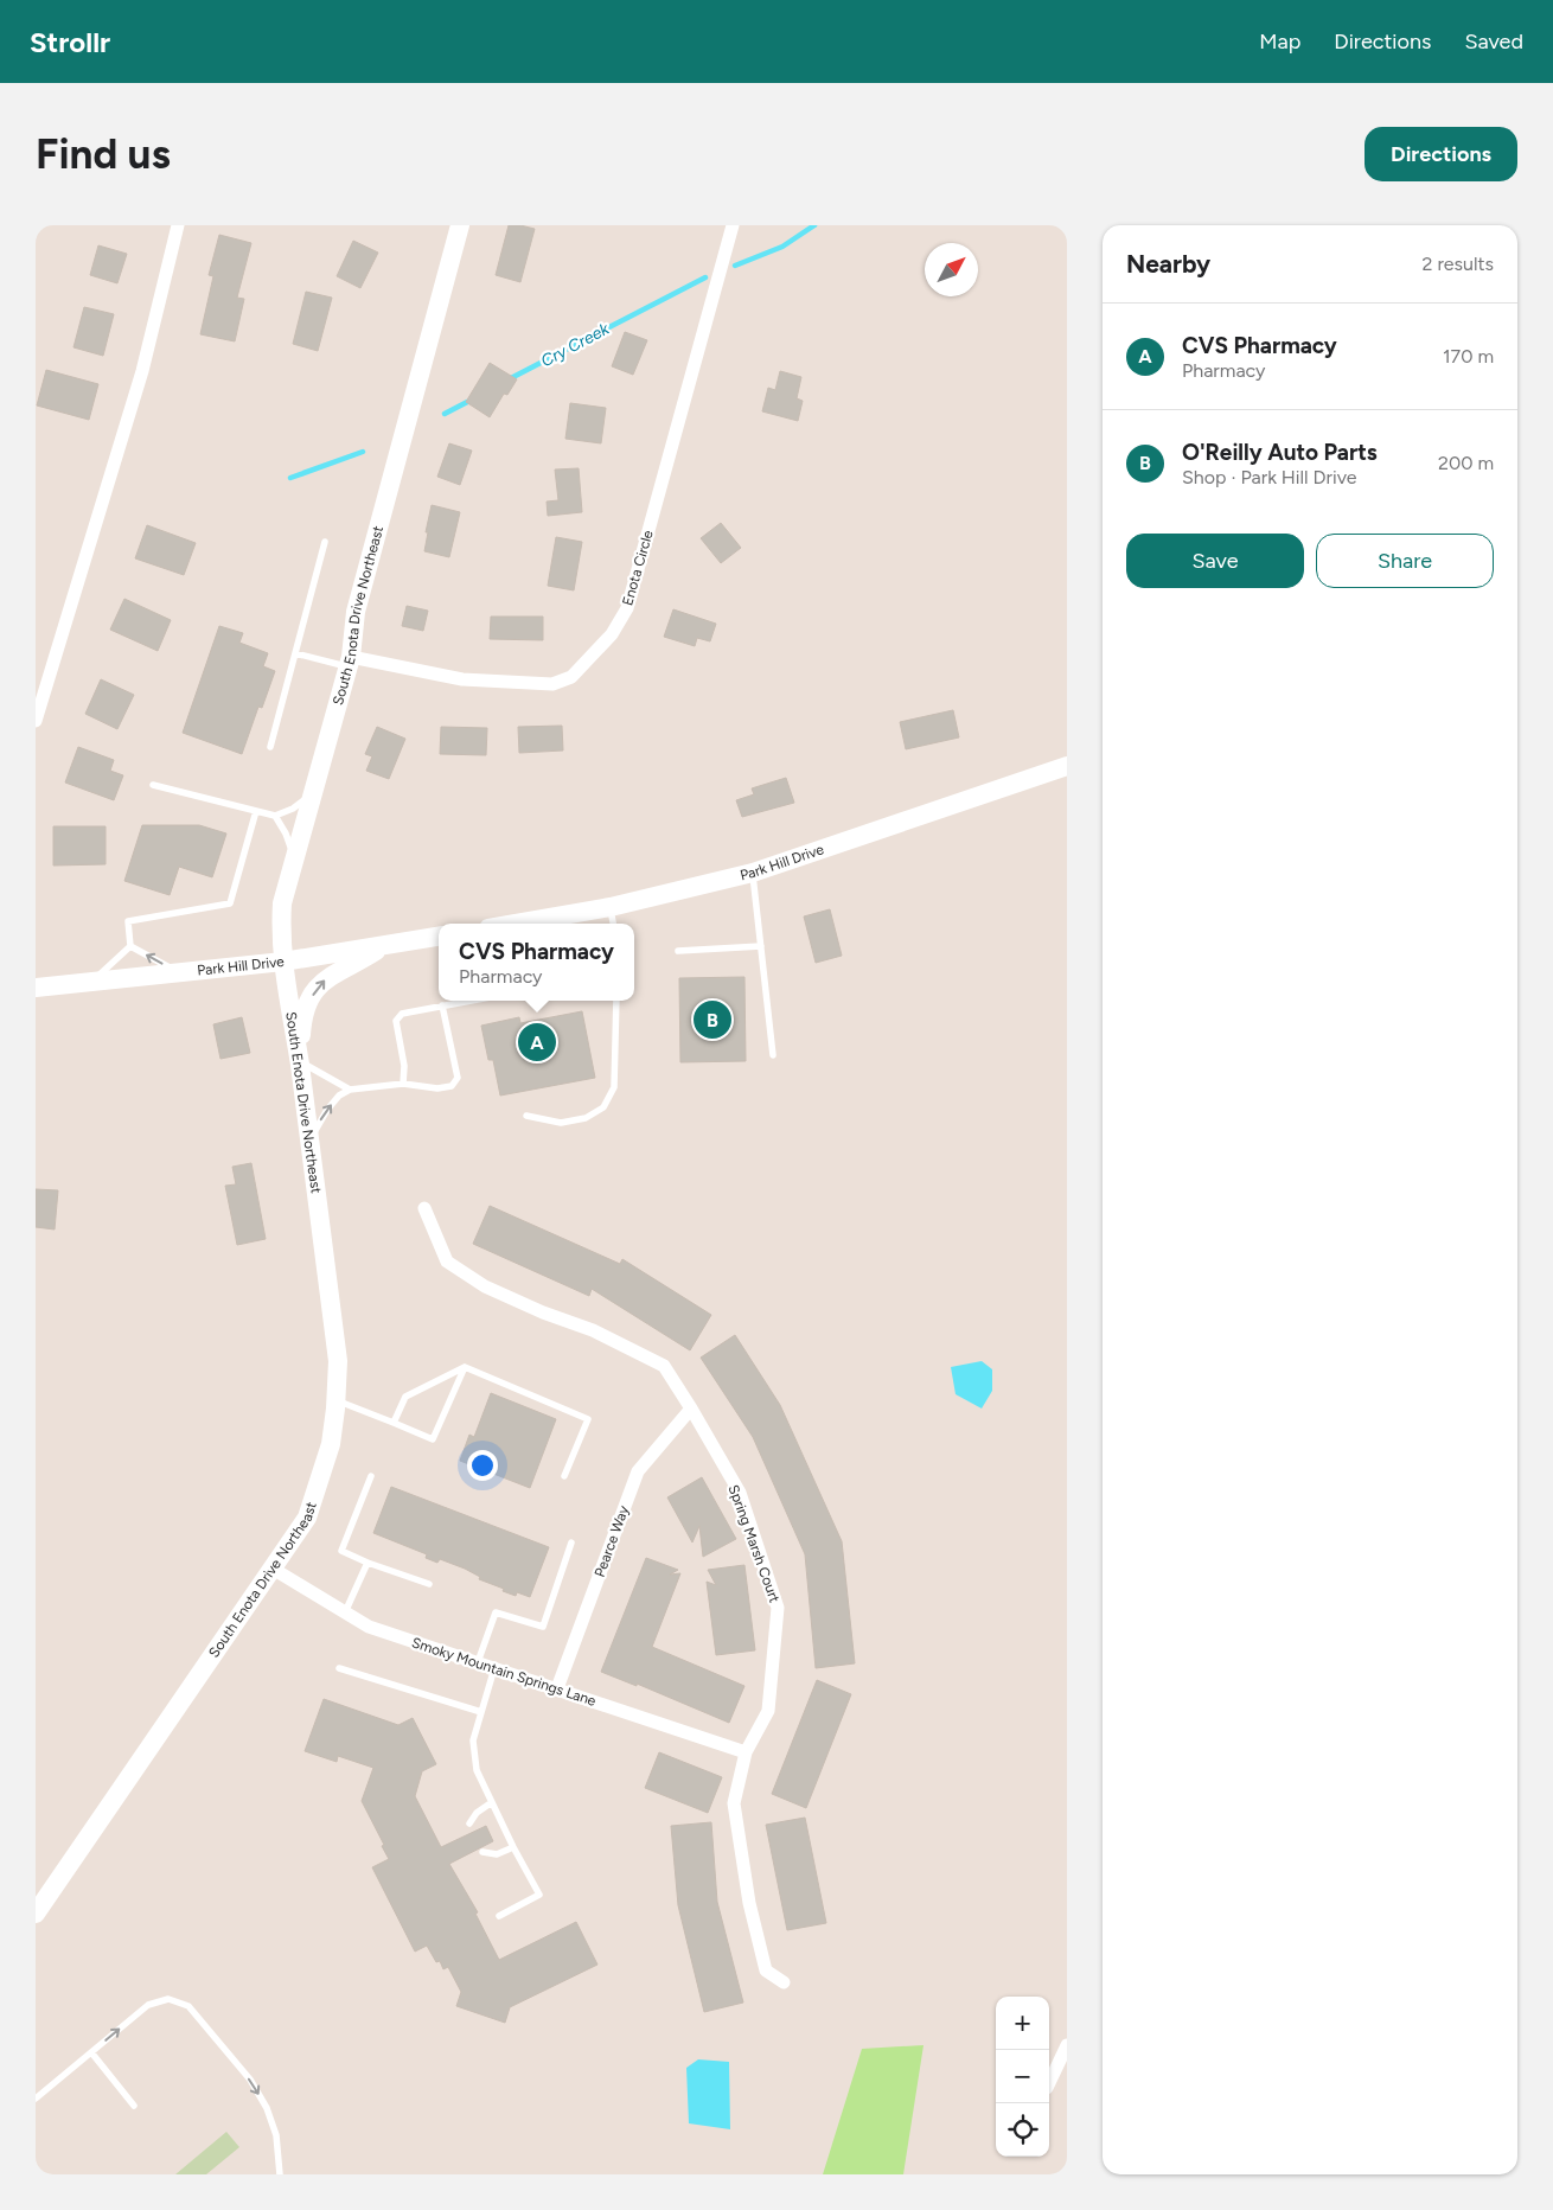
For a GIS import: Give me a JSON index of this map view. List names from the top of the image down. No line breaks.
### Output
{"streets":{"main road":["South Enota Drive Northeast","Park Hill Drive"],"street":["Enota Circle","Pearce Way","Spring Marsh Court","Smoky Mountain Springs Lane"]},"crossings":[["Enota Circle","South Enota Drive Northeast"],["South Enota Drive Northeast","Park Hill Drive"],["South Enota Drive Northeast","Smoky Mountain Springs Lane"],["Pearce Way","Spring Marsh Court"],["Pearce Way","Smoky Mountain Springs Lane"],["Spring Marsh Court","Smoky Mountain Springs Lane"]],"water":["Cry Creek"],"north":"top right","page":{"header":"Strollr","nav":["Map","Directions","Saved"],"buttons":["Directions",["Save","Share"]],"title":"Find us","heading":["Nearby","2 results"],"list":[{"mark":"A","name":"CVS Pharmacy","note":"Pharmacy","value":"170 m"},{"mark":"B","name":"O'Reilly Auto Parts","note":"Shop · Park Hill Drive","value":"200 m"}],"popup":["CVS Pharmacy","Pharmacy"],"pins":["B","A"],"map_buttons":["+","−"]}}
